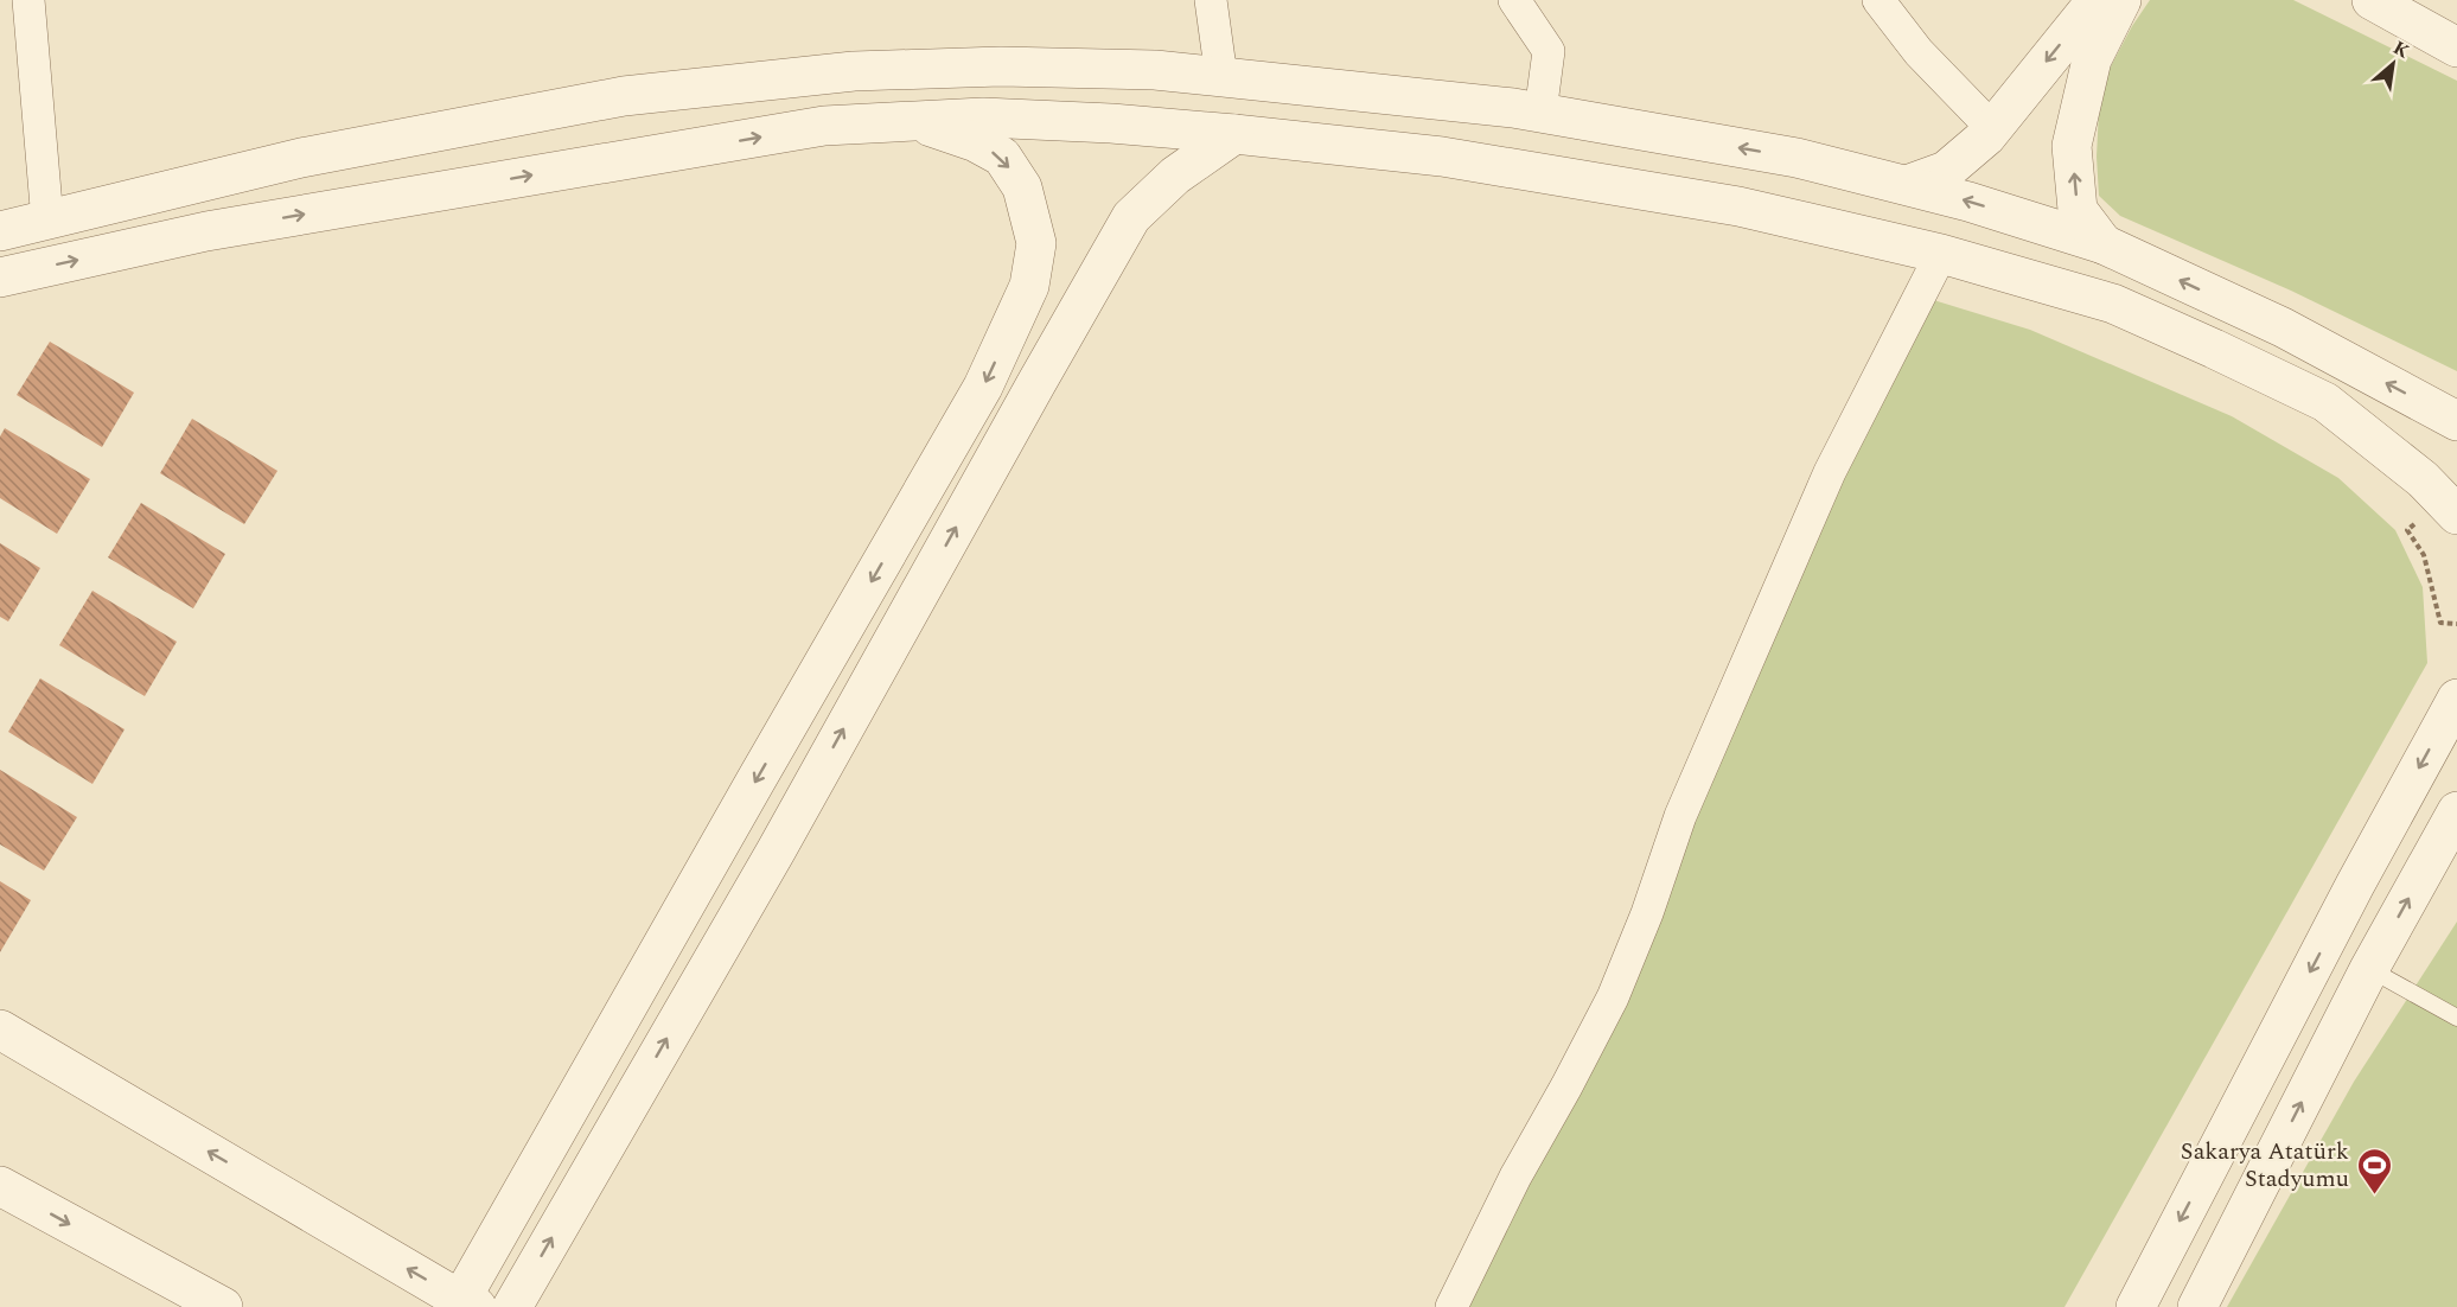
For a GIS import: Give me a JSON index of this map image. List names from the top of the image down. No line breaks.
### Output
{"places":{"sports":["Sakarya Atatürk Stadyumu"]},"north":"top right"}
